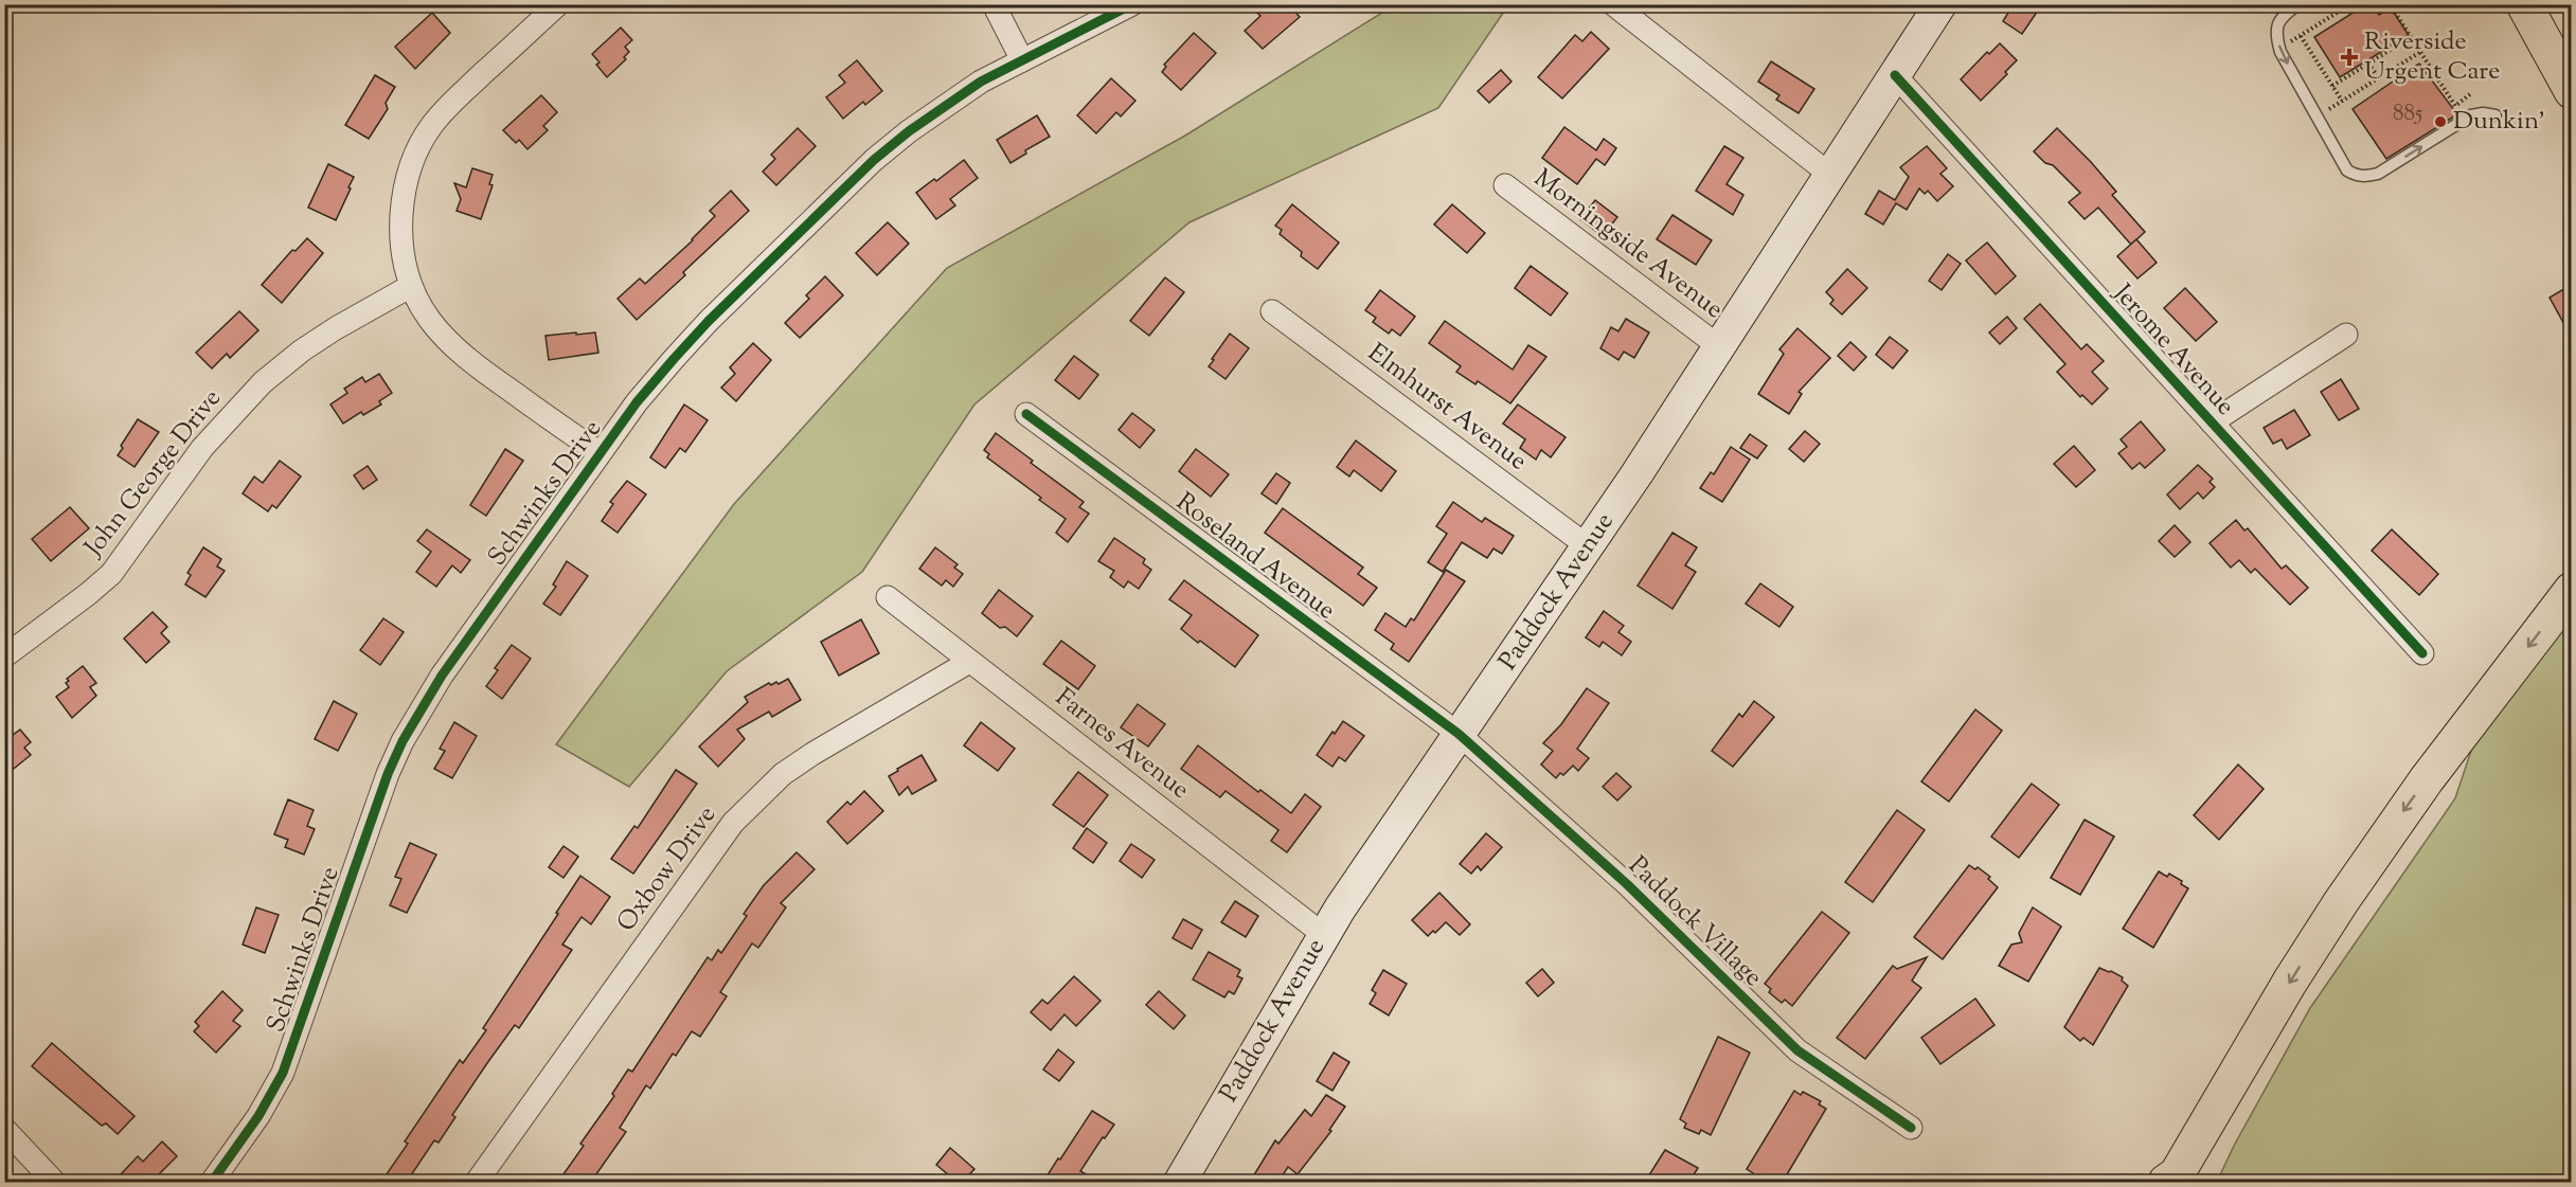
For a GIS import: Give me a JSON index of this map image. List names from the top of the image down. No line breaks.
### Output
{"streets":{"main road":["Paddock Avenue"],"street":["Morningside Avenue","Jerome Avenue","Elmhurst Avenue","John George Drive","Schwinks Drive","Roseland Avenue","Farnes Avenue","Oxbow Drive","Paddock Village"]},"crossings":[["Morningside Avenue","Paddock Avenue"],["Jerome Avenue","Paddock Avenue"],["Elmhurst Avenue","Paddock Avenue"],["Roseland Avenue","Paddock Avenue"],["Roseland Avenue","Paddock Village"],["Paddock Avenue","Farnes Avenue"],["Paddock Avenue","Paddock Village"],["Farnes Avenue","Oxbow Drive"]],"places":{"health":["Riverside Urgent Care"],"other":["Dunkin'"]},"house_numbers":["885"]}
